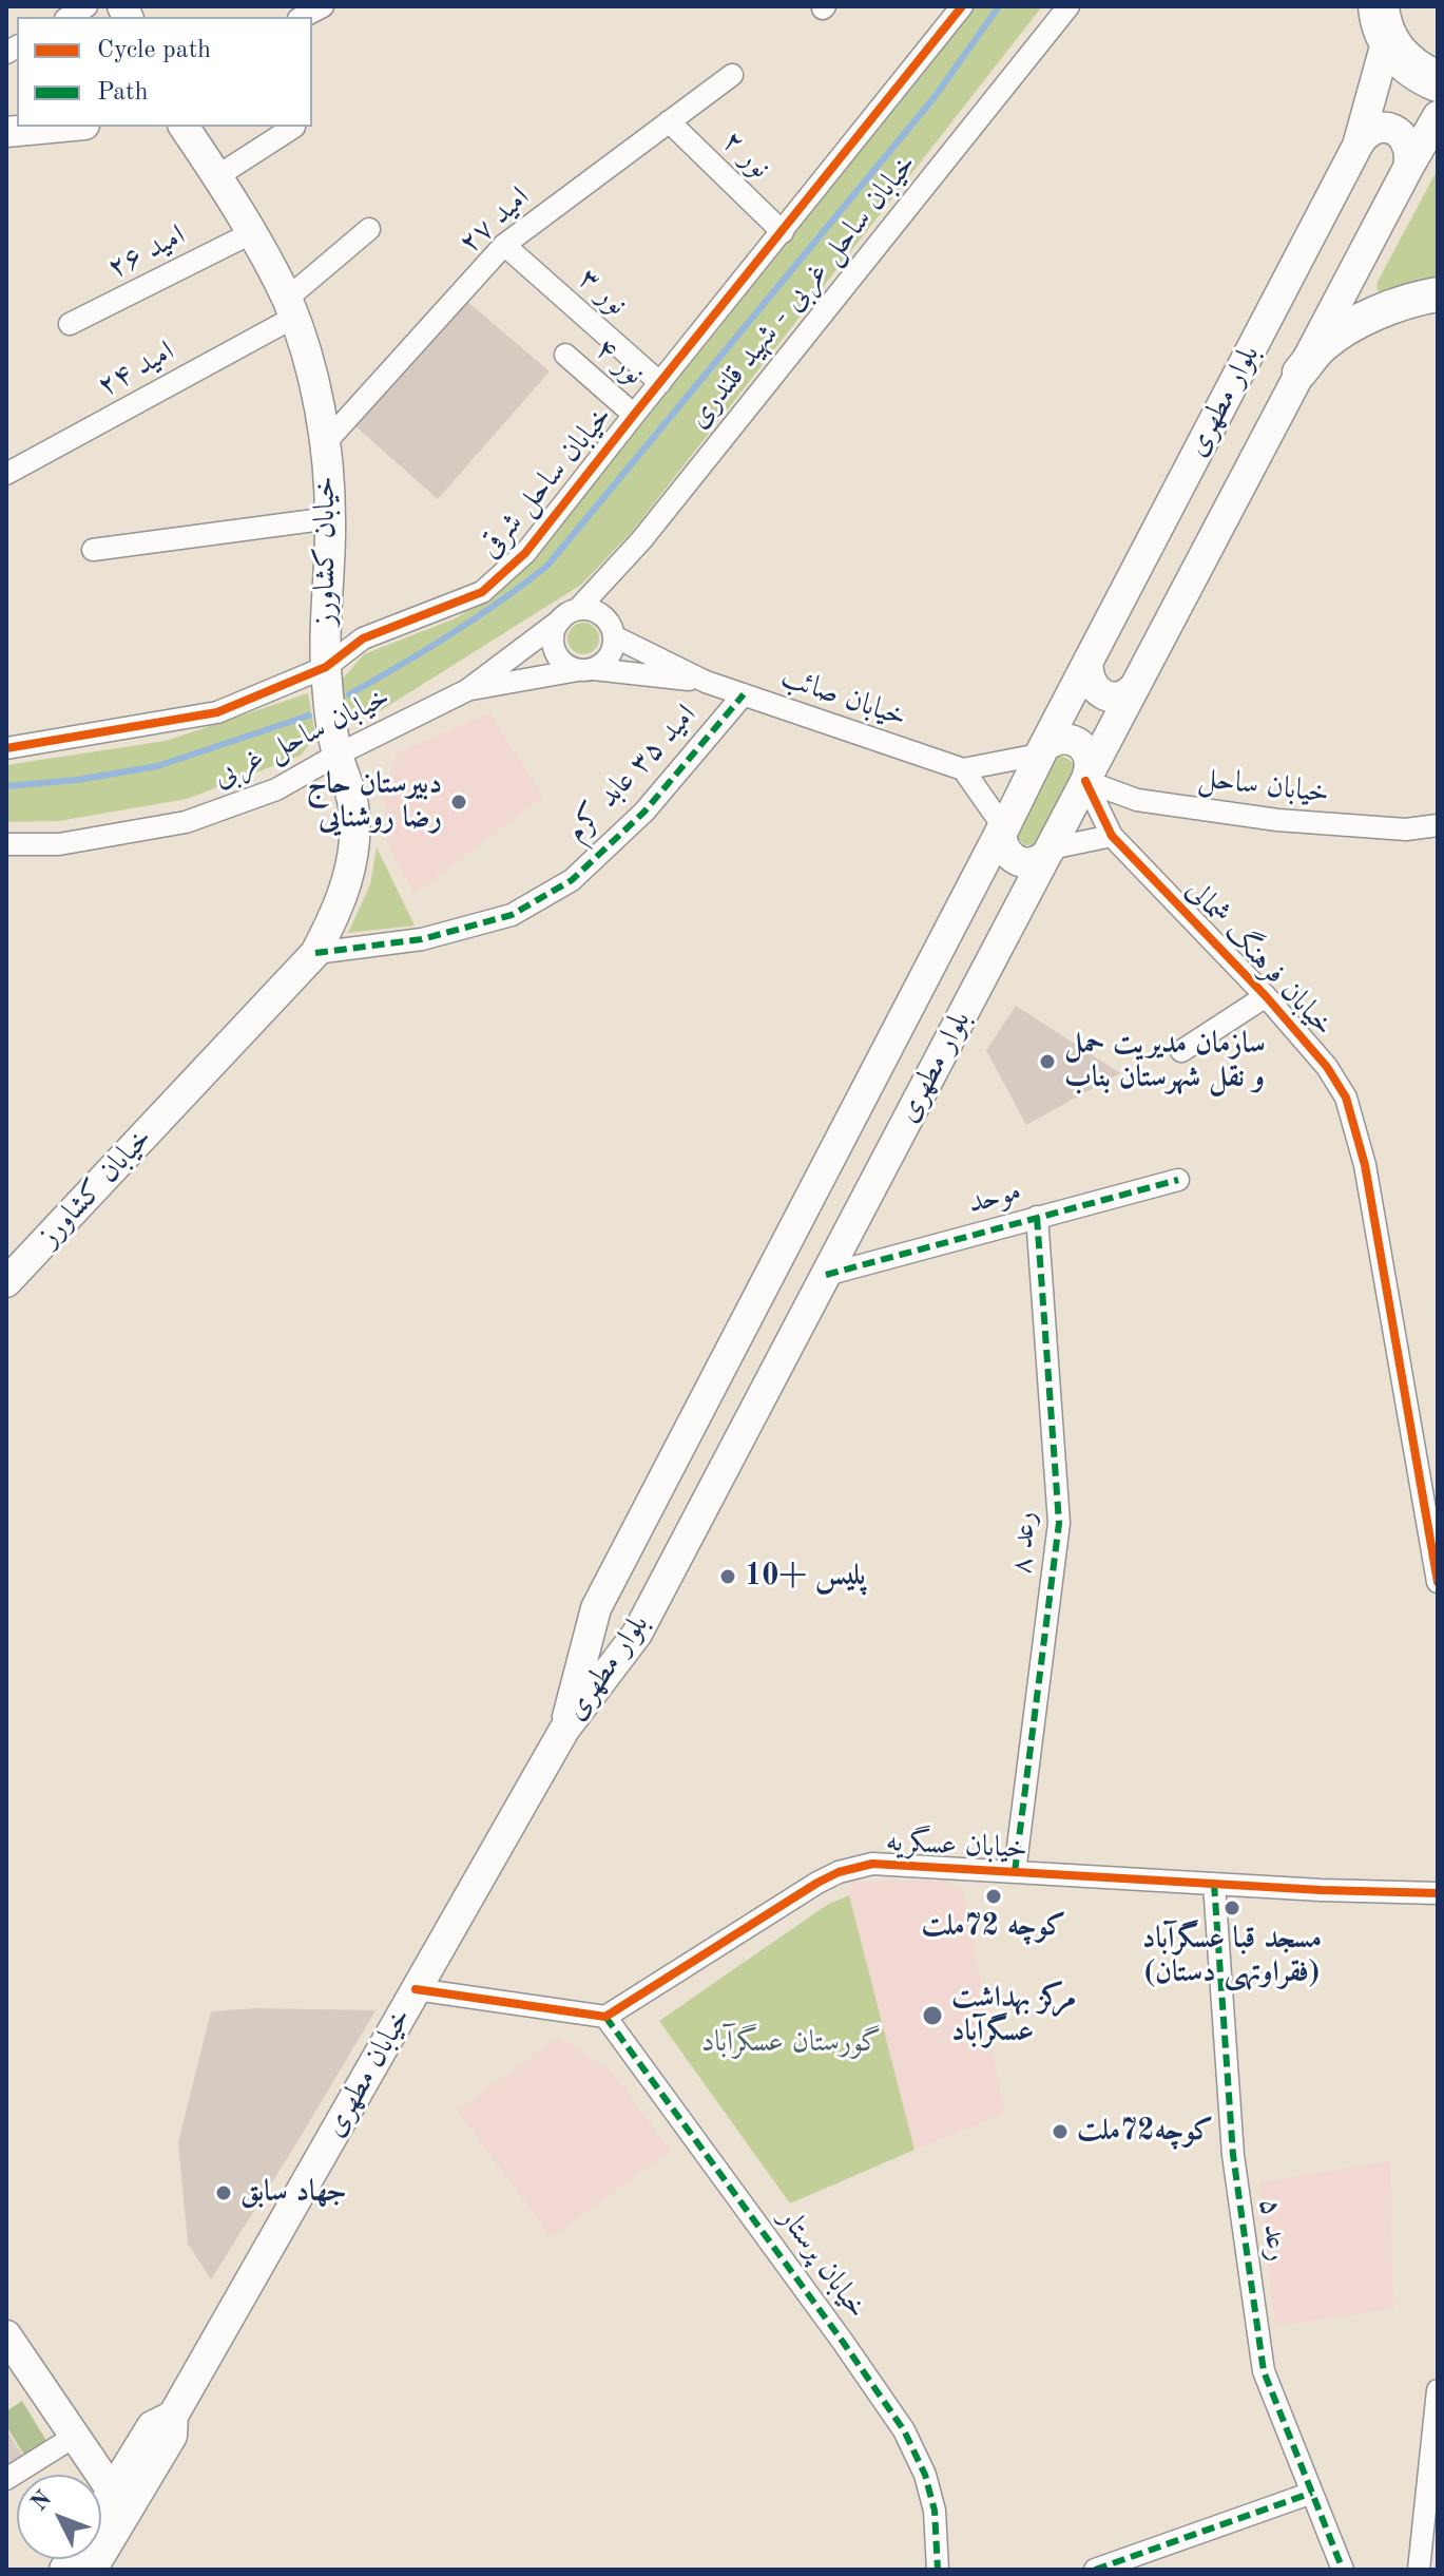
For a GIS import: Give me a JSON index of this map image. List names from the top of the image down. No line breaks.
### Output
{"streets":{"main road":["بلوار مطهری","خیابان کشاورز","خیابان مطهری"],"street":["نور ۲","امید ۲۷","امید ۲۶","خیابان ساحل غربی - شهید قلندری","نور ۳","نور ۴","امید ۲۴","خیابان ساحل شرقی","خیابان صائب","خیابان ساحل غربی","امید ۳۵ عابد کرم","خیابان ساحل","خیابان فرهنگ شمالی","موحد","رعد ۸","خیابان عسگریه","رعد ۵","خیابان پرستار"]},"crossings":[["نور ۲","امید ۲۷"],["نور ۲","خیابان ساحل شرقی"],["امید ۲۷","نور ۳"],["امید ۲۷","خیابان کشاورز"],["امید ۲۶","خیابان کشاورز"],["خیابان ساحل غربی - شهید قلندری","خیابان صائب"],["خیابان ساحل غربی - شهید قلندری","خیابان ساحل غربی"],["نور ۳","خیابان ساحل شرقی"],["نور ۴","خیابان ساحل شرقی"],["امید ۲۴","خیابان کشاورز"],["بلوار مطهری","خیابان صائب"],["بلوار مطهری","خیابان ساحل"],["بلوار مطهری","خیابان فرهنگ شمالی"],["بلوار مطهری","موحد"],["بلوار مطهری","خیابان مطهری"],["خیابان ساحل شرقی","خیابان کشاورز"],["خیابان کشاورز","خیابان ساحل غربی"],["خیابان کشاورز","امید ۳۵ عابد کرم"],["خیابان صائب","خیابان ساحل غربی"],["خیابان صائب","امید ۳۵ عابد کرم"],["خیابان ساحل","خیابان فرهنگ شمالی"],["موحد","رعد ۸"],["رعد ۸","خیابان عسگریه"],["خیابان عسگریه","رعد ۵"],["خیابان عسگریه","خیابان پرستار"]],"parks":["گورستان عسگرآباد"],"places":["دبیرستان حاج رضا روشنایی","سازمان مدیریت حمل و نقل شهرستان بناب","پلیس +10","کوچه 72ملت","مسجد قبا عسگرآباد (فقراوتهی دستان)","مرکز بهداشت عسگرآباد","کوچه72ملت","جهاد سابق"],"legend":["Cycle path","Path"],"north":"top left"}
